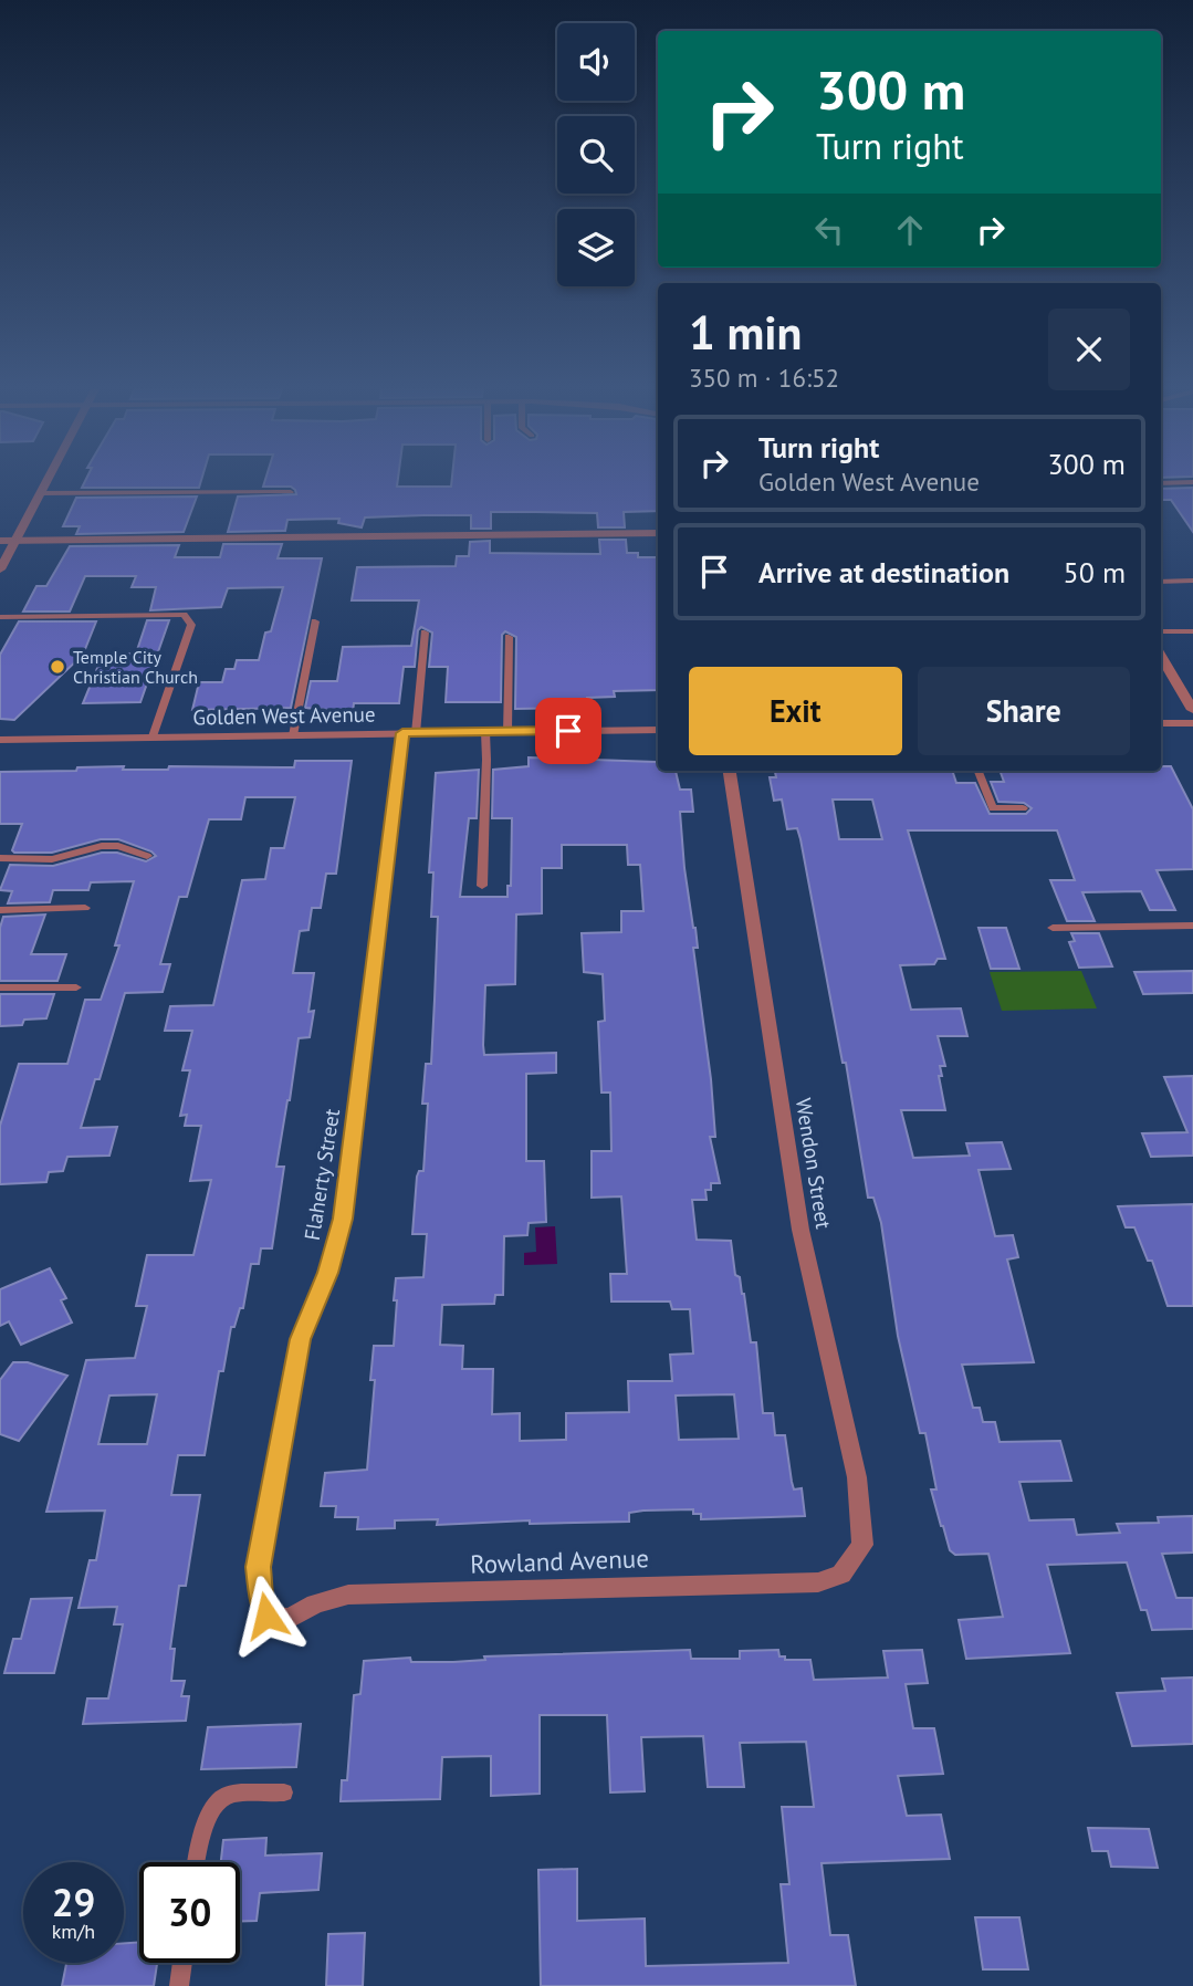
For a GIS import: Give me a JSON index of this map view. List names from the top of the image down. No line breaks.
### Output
{"streets":{"street":["Golden West Avenue","Wendon Street","Flaherty Street","Rowland Avenue"]},"crossings":[["Golden West Avenue","Flaherty Street"],["Wendon Street","Rowland Avenue"],["Flaherty Street","Rowland Avenue"]],"places":["Temple City Christian Church"],"page":{"turn":["300 m","Turn right"],"heading":["1 min","350 m · 16:52"],"list":[{"name":"Turn right","note":"Golden West Avenue","value":"300 m"},{"name":"Arrive at destination","value":"50 m"}],"buttons":["Exit","Share"],"speed":"29 km/h","limit":"30"}}
